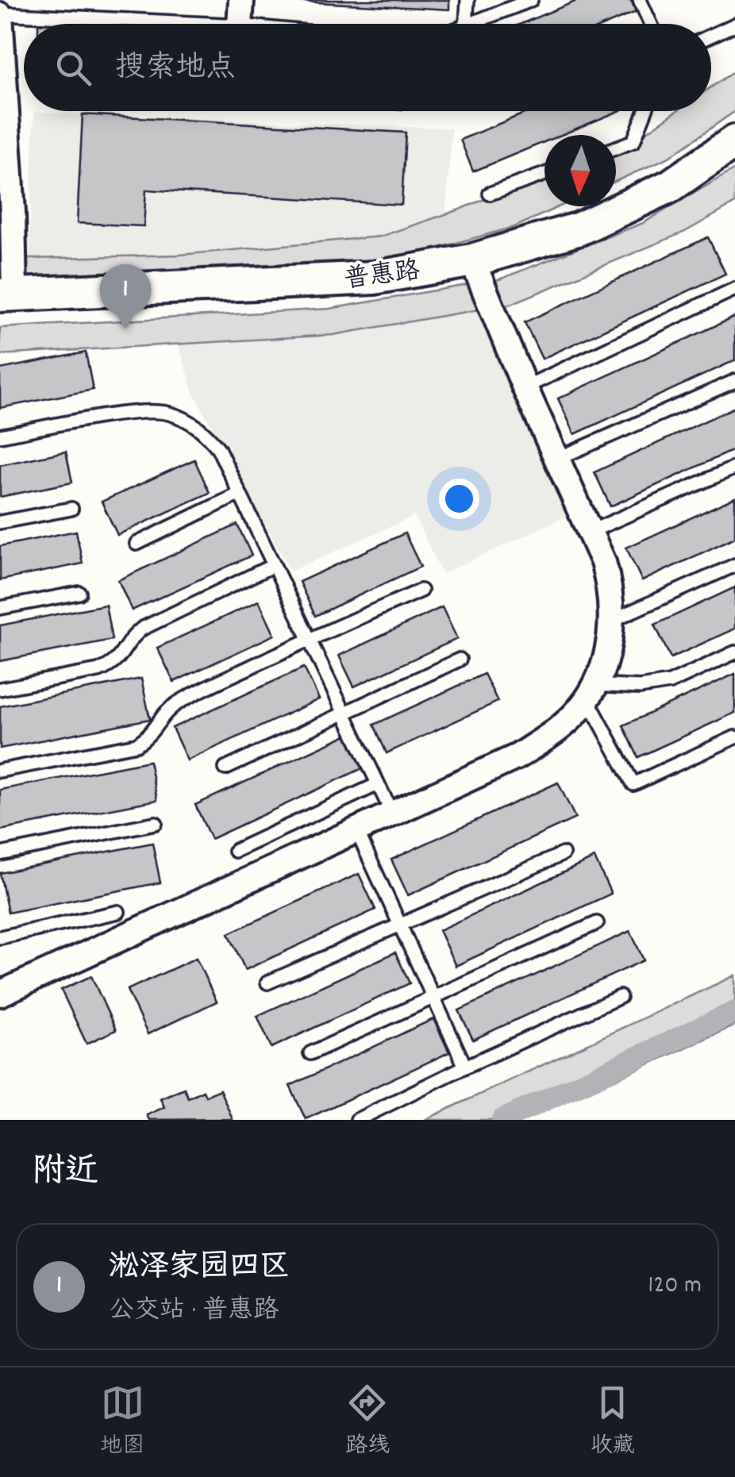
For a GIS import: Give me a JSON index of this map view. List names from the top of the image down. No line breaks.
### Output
{"streets":{"main road":["普惠路"]},"north":"bottom","page":{"search":"搜索地点","pins":"1","heading":"附近","list":[{"mark":"1","name":"淞泽家园四区","note":"公交站 · 普惠路","value":"120 m"}],"nav":["地图","路线","收藏"]}}
